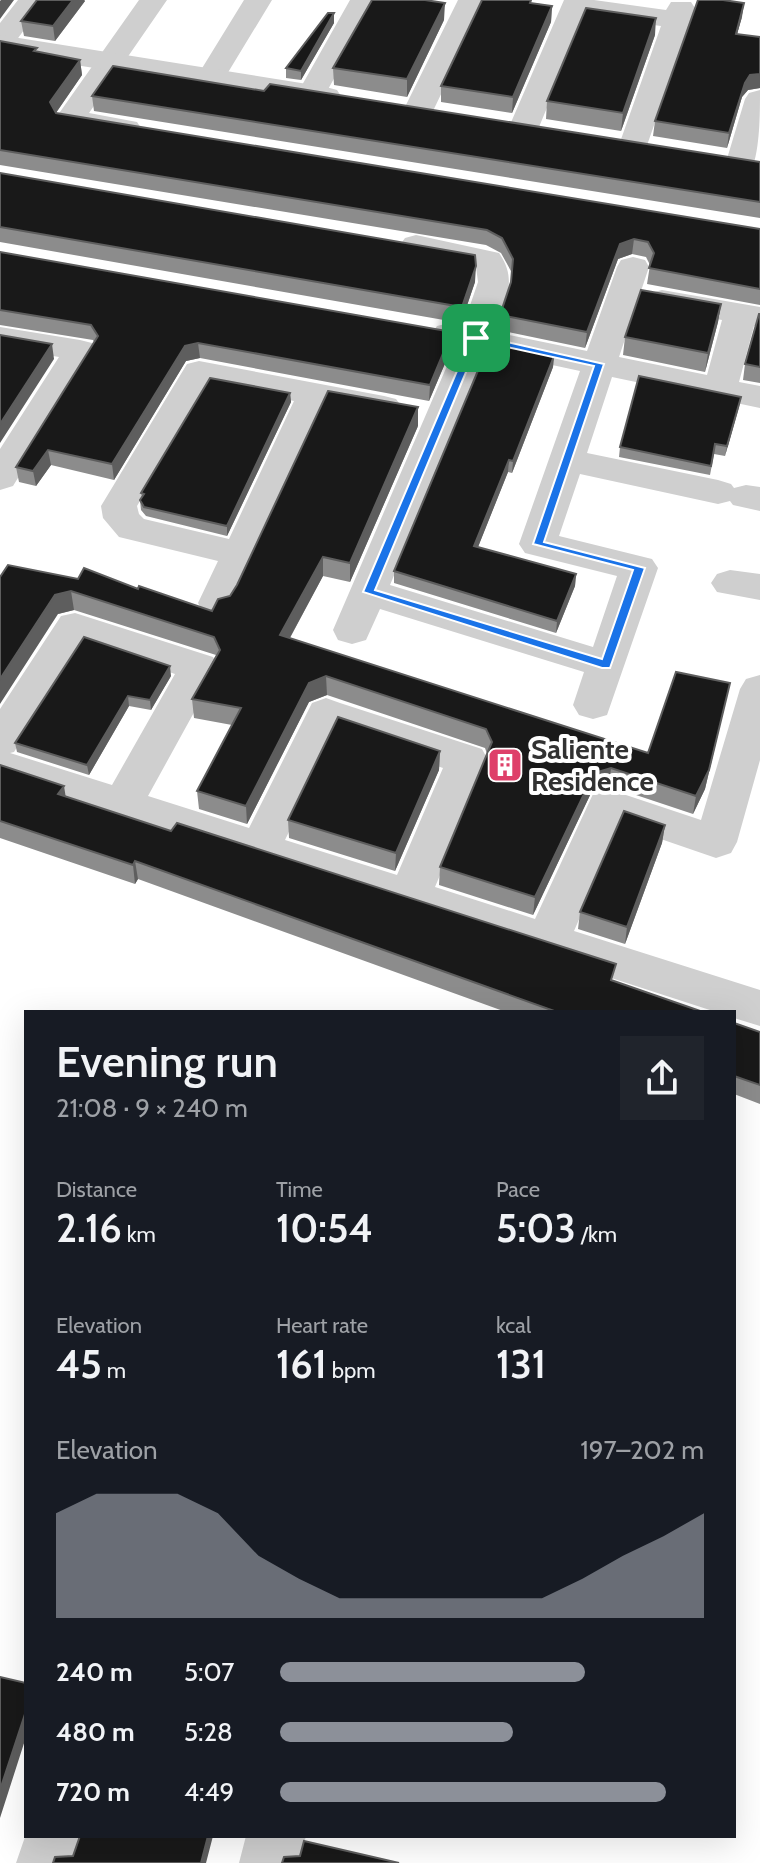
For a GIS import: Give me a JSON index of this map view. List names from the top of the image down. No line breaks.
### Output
{"places":{"building":["Saliente Residence"]},"page":{"heading":["Evening run","21:08 · 9 × 240 m"],"stats":[["Distance","2.16 km"],["Time","10:54"],["Pace","5:03 /km"],["Elevation","45 m"],["Heart rate","161 bpm"],["kcal","131"]],"chart":["Elevation","197–202 m"],"list":[{"name":"240 m","note":"5:07"},{"name":"480 m","note":"5:28"},{"name":"720 m","note":"4:49"}]}}
